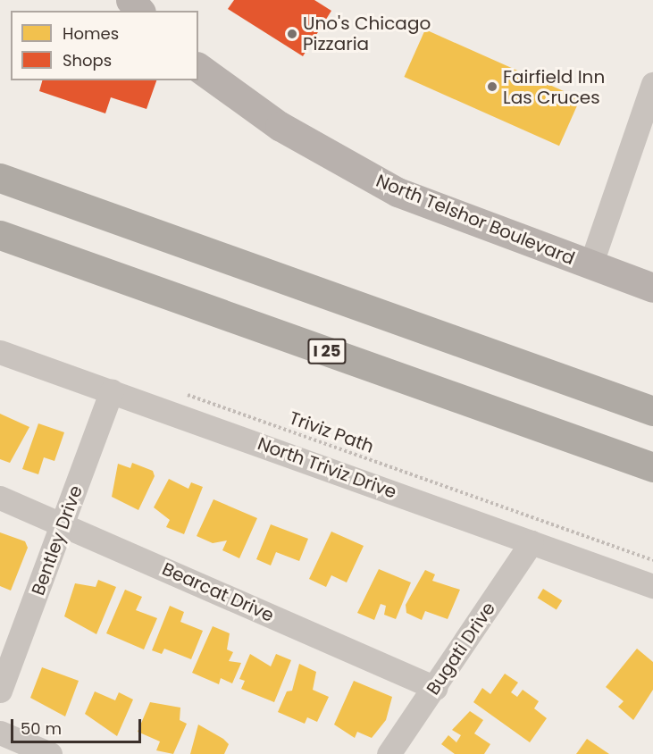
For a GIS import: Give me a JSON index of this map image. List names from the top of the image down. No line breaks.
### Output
{"streets":{"highway":["I 25"],"main road":["North Telshor Boulevard"],"street":["North Triviz Drive","Bentley Drive","Bearcat Drive","Bugati Drive"],"path":["Triviz Path"]},"crossings":[["North Triviz Drive","Bentley Drive"],["North Triviz Drive","Bugati Drive"],["Bentley Drive","Bearcat Drive"],["Bearcat Drive","Bugati Drive"]],"places":["Uno's Chicago Pizzaria","Fairfield Inn Las Cruces"],"legend":["Homes","Shops"],"scale_bar":"50 m"}
